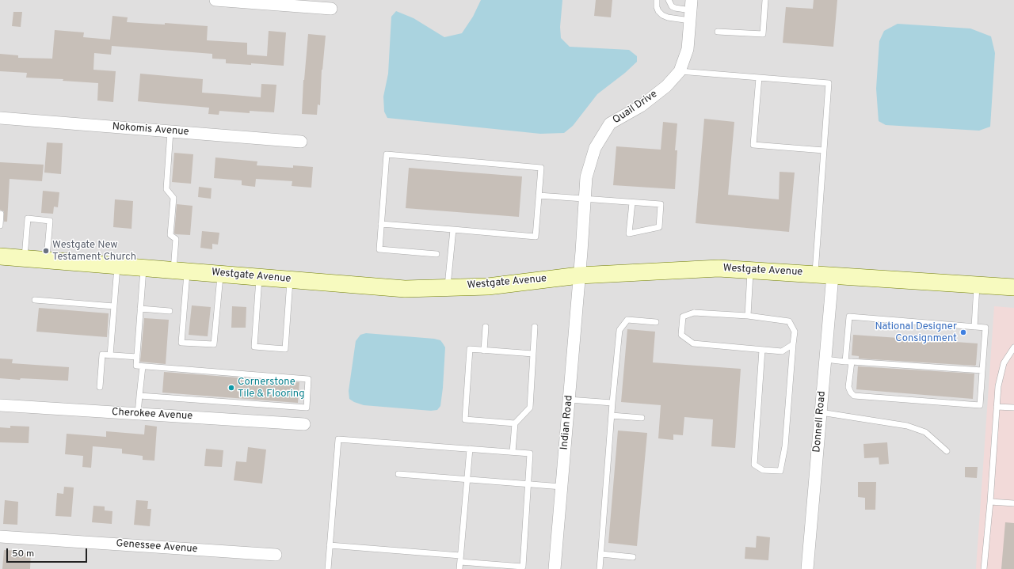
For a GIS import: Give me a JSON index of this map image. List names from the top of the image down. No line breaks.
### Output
{"streets":{"street":["Quail Drive","Nokomis Avenue","Westgate Avenue","Cherokee Avenue","Donnell Road","Indian Road","Genessee Avenue"]},"crossings":[["Quail Drive","Westgate Avenue"],["Quail Drive","Indian Road"],["Westgate Avenue","Donnell Road"],["Westgate Avenue","Indian Road"]],"places":["Westgate New Testament Church","National Designer Consignment","Cornerstone Tile & Flooring"],"scale_bar":"50 m"}
